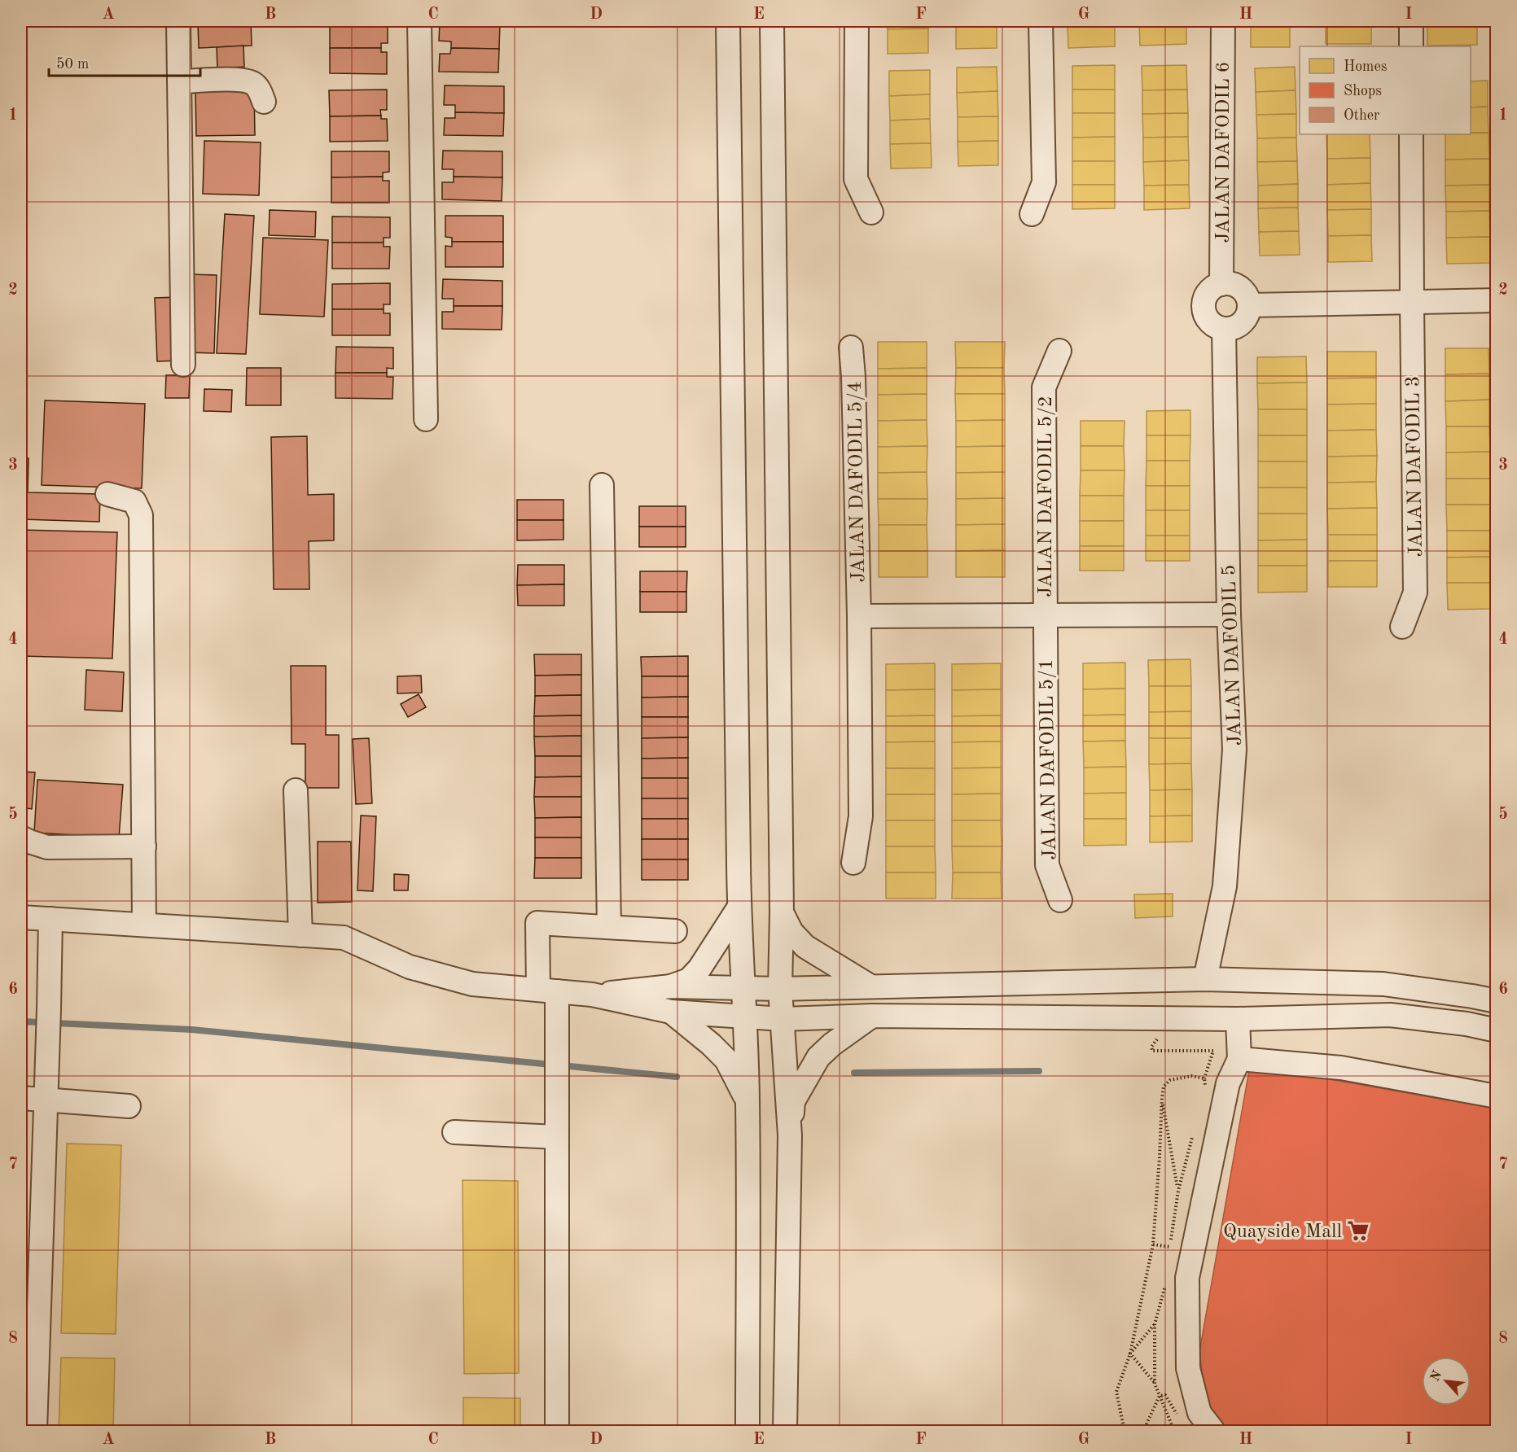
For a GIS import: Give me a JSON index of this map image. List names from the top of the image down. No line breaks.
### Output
{"streets":{"street":["JALAN DAFODIL 6","JALAN DAFODIL 3","JALAN DAFODIL 5/4","JALAN DAFODIL 5/2","JALAN DAFODIL 5","JALAN DAFODIL 5/1"]},"crossings":[["JALAN DAFODIL 6","JALAN DAFODIL 5"],["JALAN DAFODIL 5/2","JALAN DAFODIL 5/1"]],"places":{"supermarket":["Quayside Mall"]},"legend":["Homes","Shops","Other"],"scale_bar":"50 m","north":"top left","grid":{"columns":["A","B","C","D","E","F","G","H","I"],"rows":["1","2","3","4","5","6","7","8"]}}
